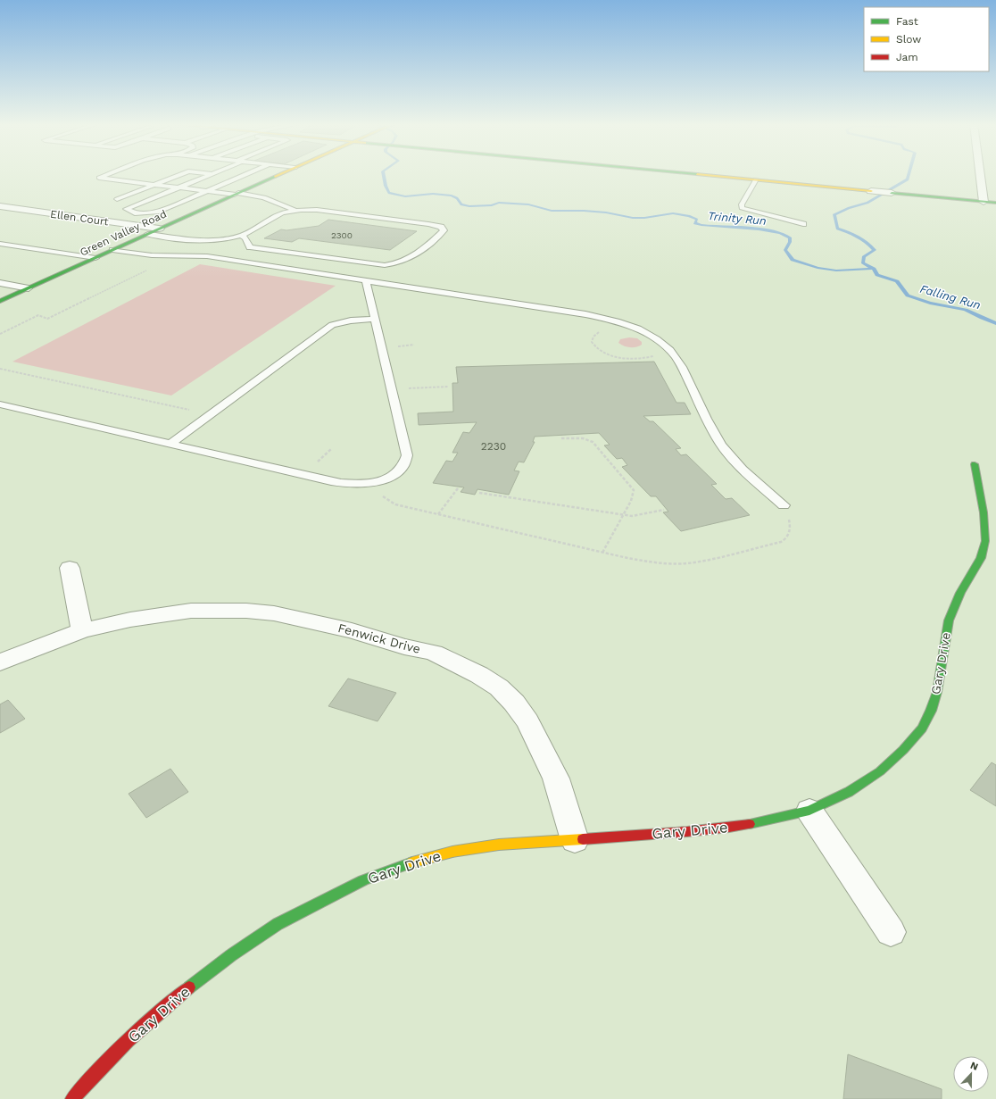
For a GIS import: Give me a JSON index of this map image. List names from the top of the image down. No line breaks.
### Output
{"streets":{"street":["Ellen Court","Green Valley Road","Fenwick Drive","Gary Drive"]},"crossings":[["Ellen Court","Green Valley Road"],["Fenwick Drive","Gary Drive"]],"water":["Trinity Run","Falling Run"],"house_numbers":["2300","2230"],"legend":["Fast","Slow","Jam"],"north":"top"}
